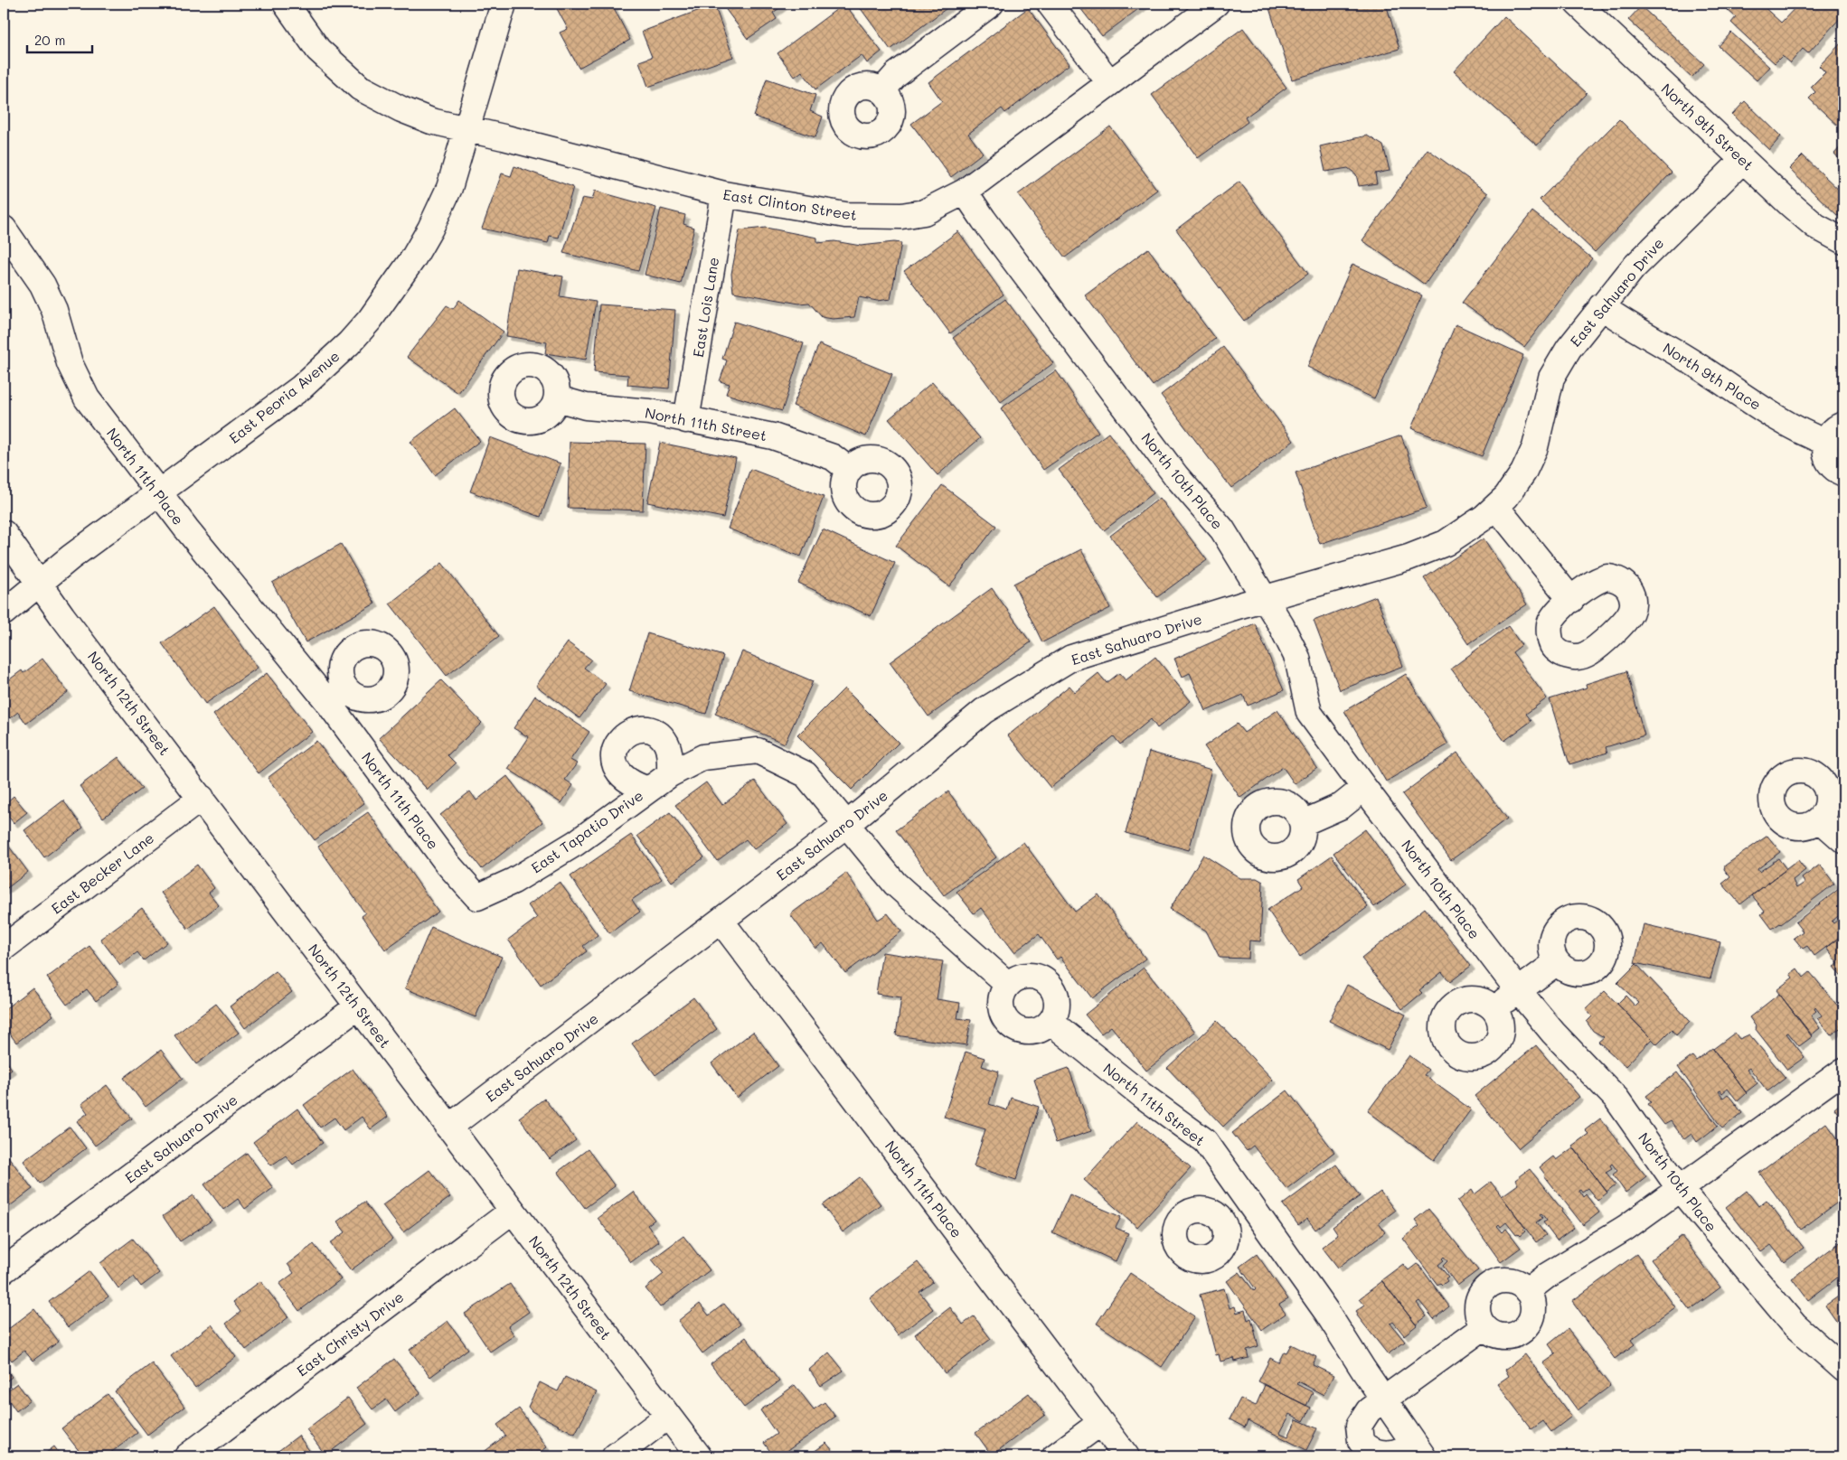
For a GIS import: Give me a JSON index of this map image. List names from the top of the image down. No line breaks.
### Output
{"streets":{"street":["North 9th Street","East Clinton Street","East Sahuaro Drive","East Lois Lane","North 9th Place","East Peoria Avenue","North 11th Street","North 11th Place","North 10th Place","North 12th Street","East Tapatio Drive","East Becker Lane","East Christy Drive"]},"crossings":[["North 9th Street","East Sahuaro Drive"],["East Clinton Street","East Lois Lane"],["East Clinton Street","East Peoria Avenue"],["East Clinton Street","North 10th Place"],["East Sahuaro Drive","North 9th Place"],["East Sahuaro Drive","North 11th Place"],["East Sahuaro Drive","North 10th Place"],["East Sahuaro Drive","North 12th Street"],["East Sahuaro Drive","East Tapatio Drive"],["East Lois Lane","North 11th Street"],["East Peoria Avenue","North 11th Place"],["East Peoria Avenue","North 12th Street"],["North 11th Place","East Tapatio Drive"],["North 12th Street","East Becker Lane"],["North 12th Street","East Christy Drive"]],"scale_bar":"20 m"}
